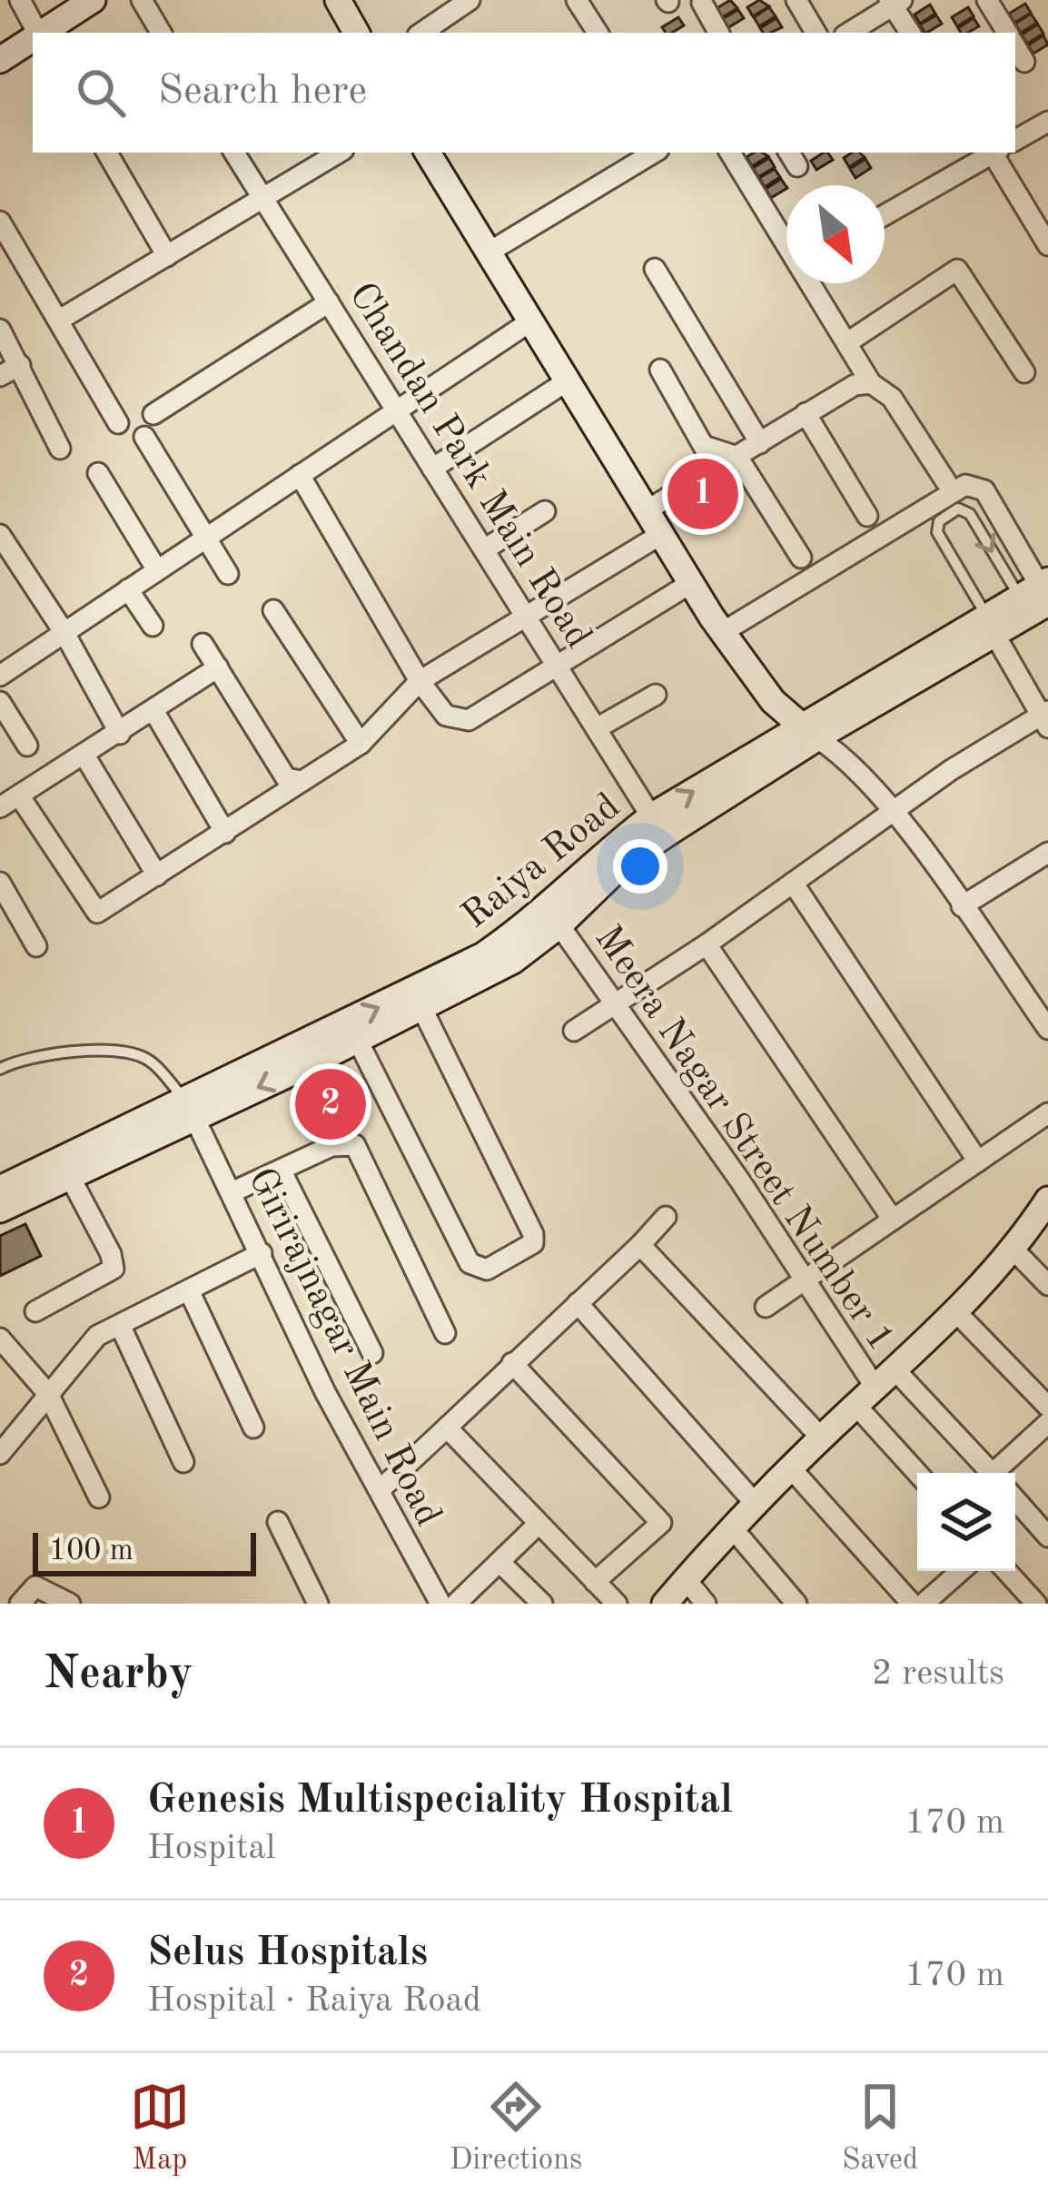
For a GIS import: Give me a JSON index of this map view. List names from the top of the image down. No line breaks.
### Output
{"streets":{"street":["Chandan Park Main Road","Raiya Road","Meera Nagar Street Number 1","Girirajnagar Main Road"]},"crossings":[["Chandan Park Main Road","Raiya Road"],["Raiya Road","Meera Nagar Street Number 1"],["Raiya Road","Girirajnagar Main Road"]],"scale_bar":"100 m","north":"bottom right","page":{"search":"Search here","pins":["1","2"],"scale":"100 m","heading":["Nearby","2 results"],"list":[{"mark":"1","name":"Genesis Multispeciality Hospital","note":"Hospital","value":"170 m"},{"mark":"2","name":"Selus Hospitals","note":"Hospital · Raiya Road","value":"170 m"}],"nav":["Map","Directions","Saved"]}}
